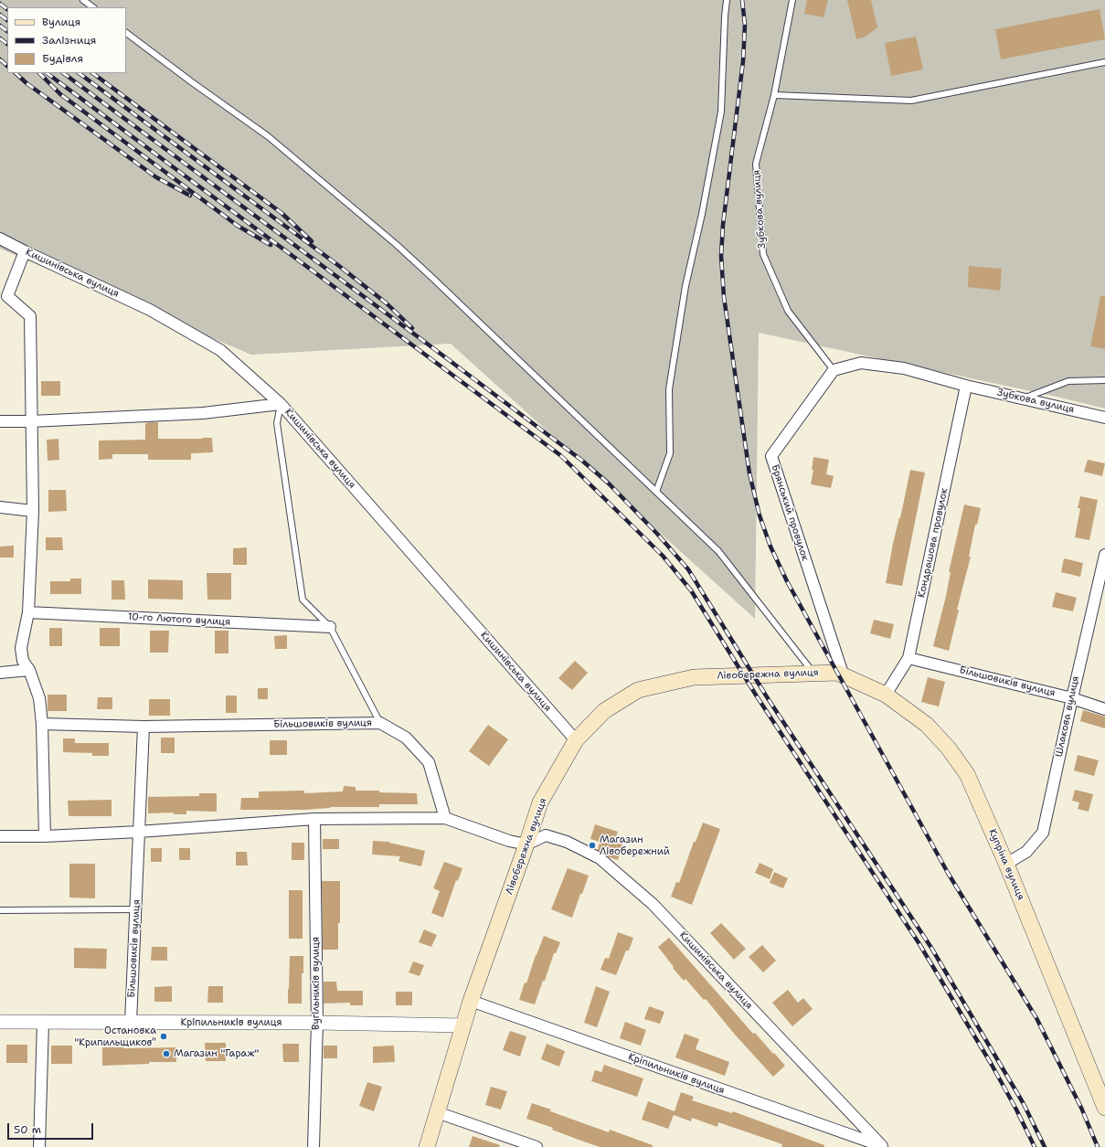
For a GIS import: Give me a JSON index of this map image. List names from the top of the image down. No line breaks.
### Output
{"streets":{"main road":["Лівобережна вулиця","Купріна вулиця"],"street":["Зубкова вулиця","Кишинівська вулиця","Брянський провулок","Кондрашова провулок","10-го Лютого вулиця","Більшовиків вулиця","Шлакова вулиця","Вугільників вулиця","Кріпильників вулиця"]},"crossings":[["Зубкова вулиця","Брянський провулок"],["Зубкова вулиця","Кондрашова провулок"],["Кишинівська вулиця","Лівобережна вулиця"],["Кишинівська вулиця","Кріпильників вулиця"],["Брянський провулок","Лівобережна вулиця"],["Брянський провулок","Купріна вулиця"],["Кондрашова провулок","Більшовиків вулиця"],["Кондрашова провулок","Купріна вулиця"],["Лівобережна вулиця","Купріна вулиця"],["Лівобережна вулиця","Кріпильників вулиця"],["Більшовиків вулиця","Шлакова вулиця"],["Більшовиків вулиця","Кріпильників вулиця"],["Шлакова вулиця","Купріна вулиця"],["Вугільників вулиця","Кріпильників вулиця"]],"places":["Магазин Лівобережний","Остановка \"Крипильщиков\"","Магазин \"Гараж\""],"legend":["Вулиця","Залізниця","Будівля"],"scale_bar":"50 m"}
